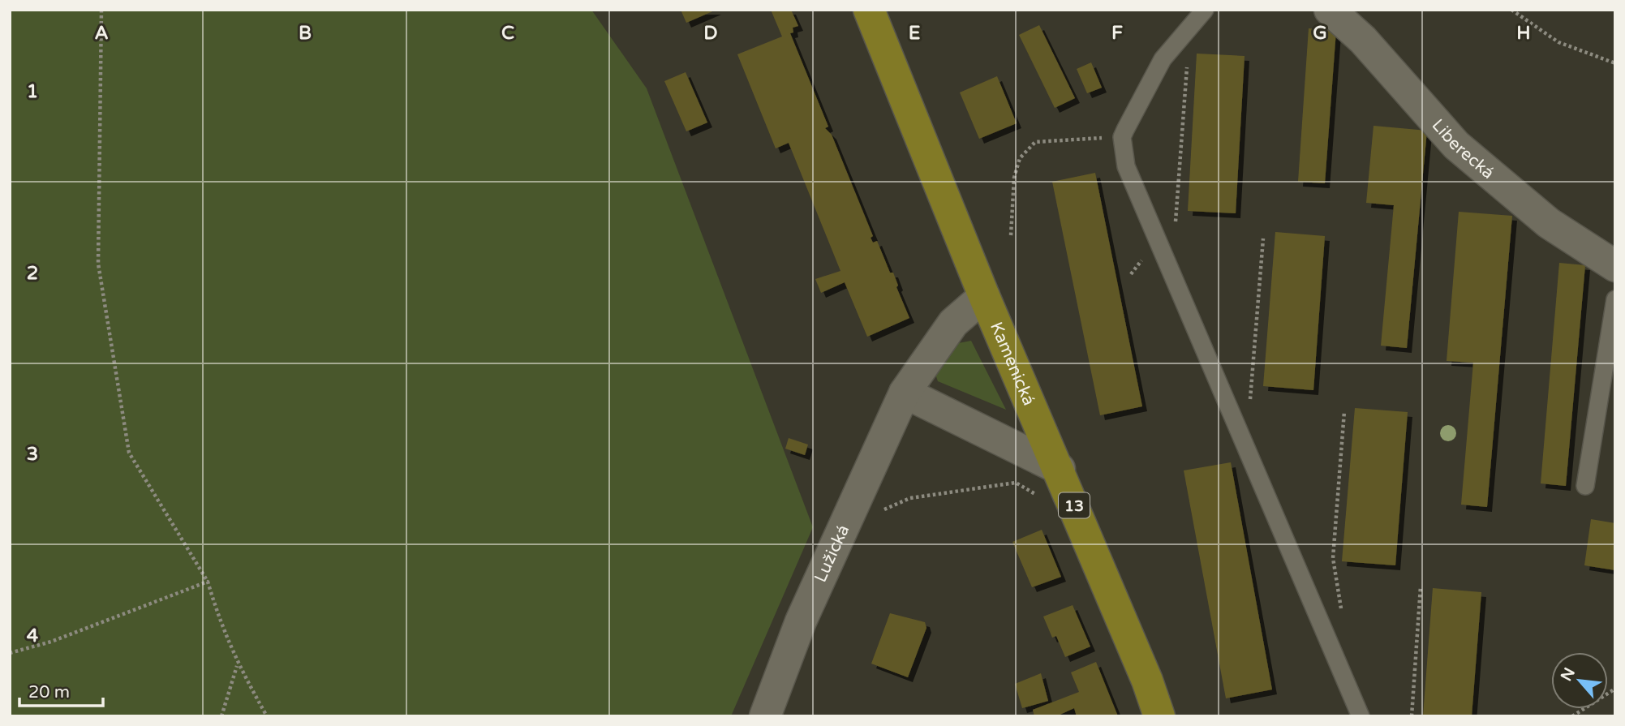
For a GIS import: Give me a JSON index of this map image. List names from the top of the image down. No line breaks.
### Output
{"streets":{"main road":["Kamenická","13"],"street":["Liberecká","Lužická"]},"crossings":[["Kamenická","Lužická"]],"scale_bar":"20 m","north":"top left","grid":{"columns":["A","B","C","D","E","F","G","H"],"rows":["1","2","3","4"]}}
